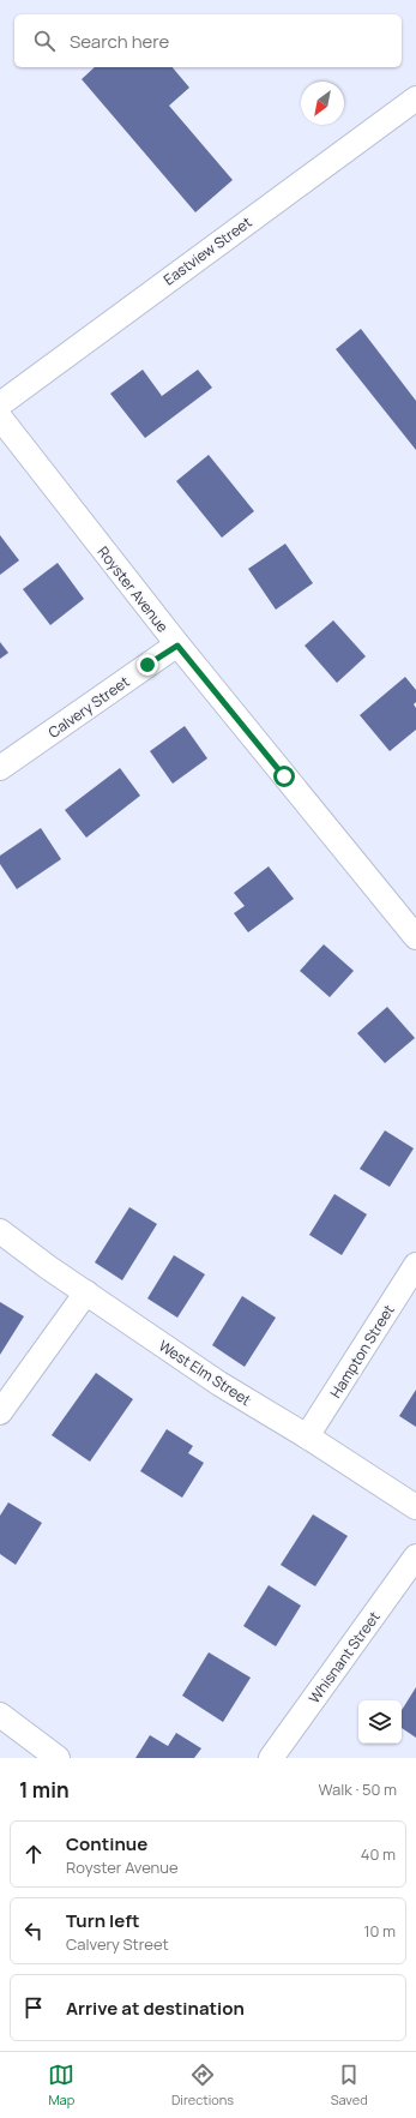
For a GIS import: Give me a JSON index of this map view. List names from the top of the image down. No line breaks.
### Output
{"streets":{"street":["Eastview Street","Royster Avenue","Calvery Street","Hampton Street","West Elm Street","Whisnant Street"]},"crossings":[["Royster Avenue","Calvery Street"],["Hampton Street","West Elm Street"]],"north":"bottom left","page":{"search":"Search here","heading":["1 min","Walk · 50 m"],"list":[["Continue","Royster Avenue","40 m"],["Turn left","Calvery Street","10 m"],"Arrive at destination"],"nav":["Map","Directions","Saved"]}}
